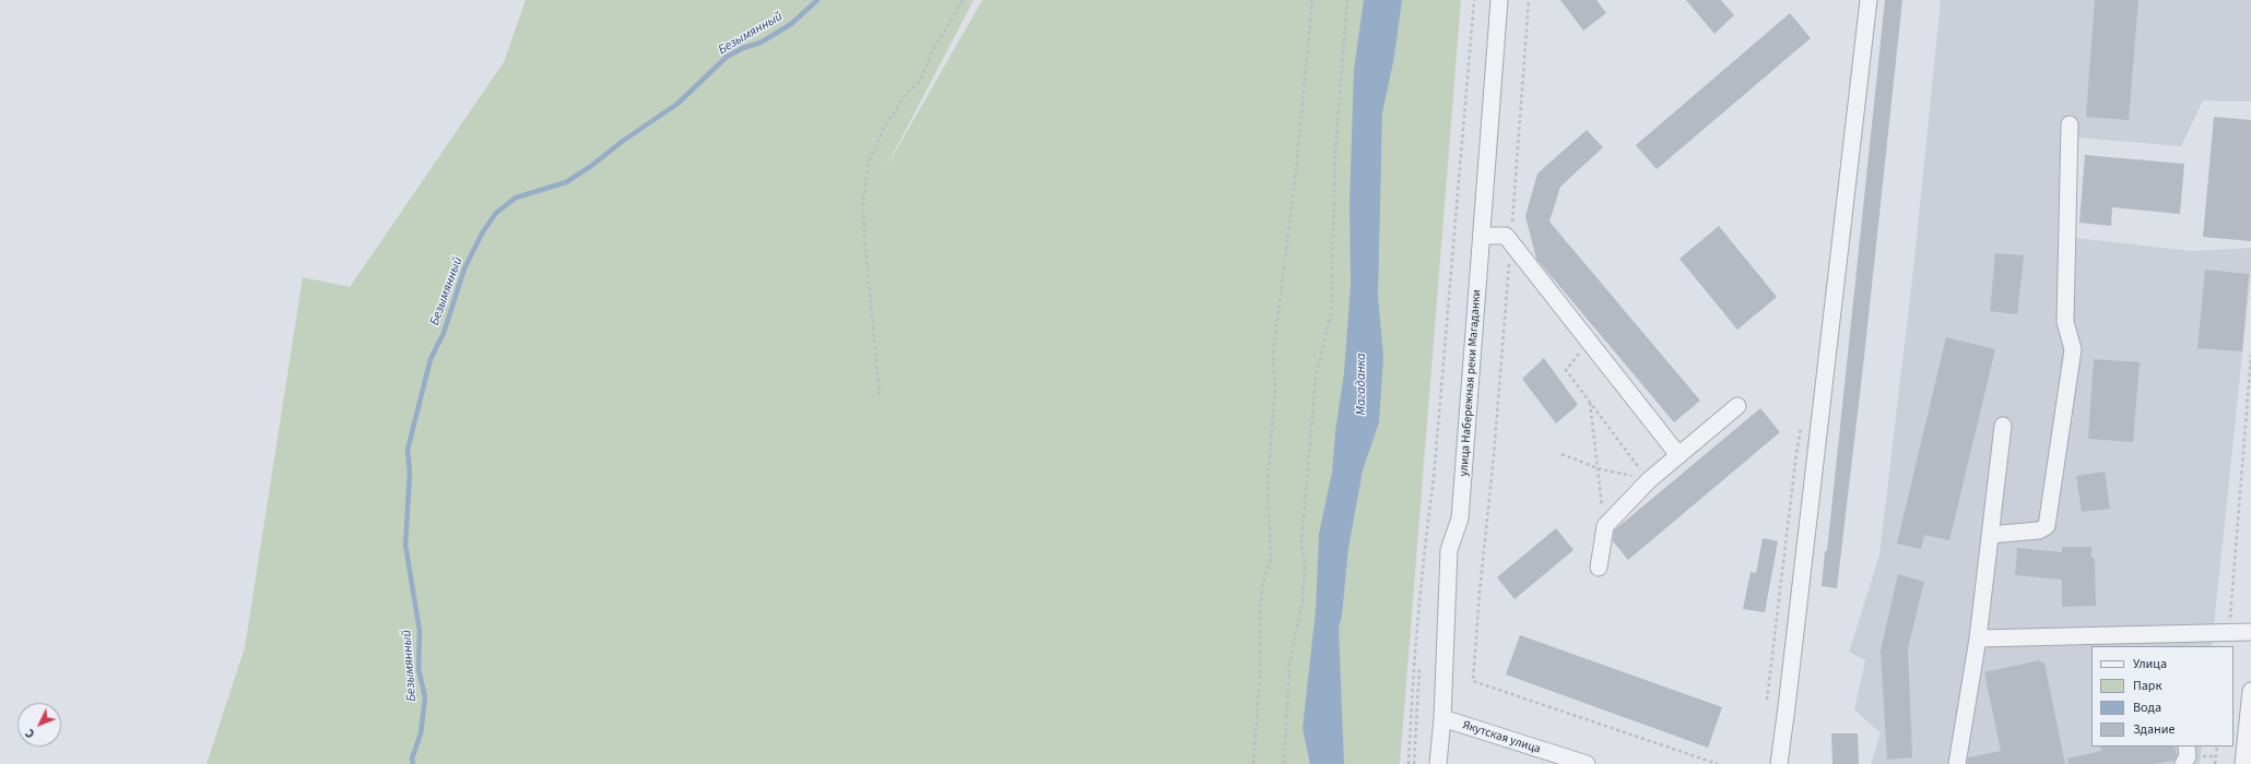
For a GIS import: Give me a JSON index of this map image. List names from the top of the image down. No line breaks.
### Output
{"streets":{"street":["улица Набережная реки Магаданки","Якутская улица"]},"crossings":[["улица Набережная реки Магаданки","Якутская улица"]],"water":["Безымянный","Магаданка"],"legend":["Улица","Парк","Вода","Здание"],"north":"bottom left"}
